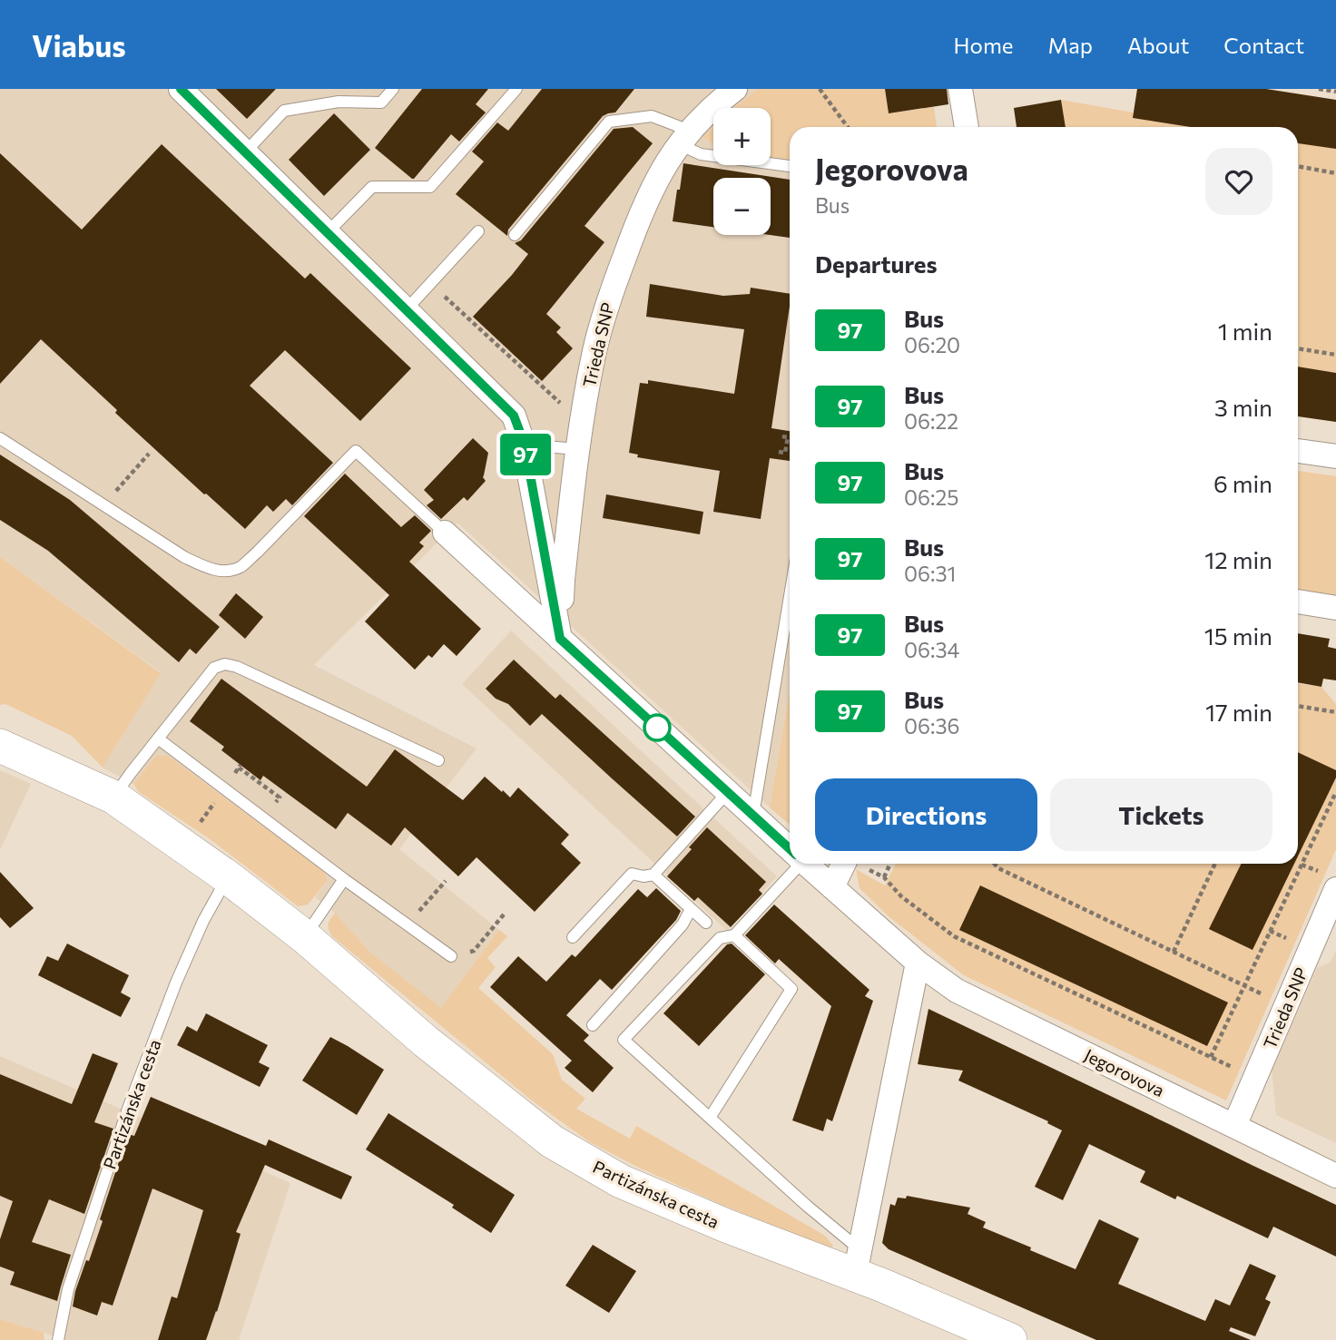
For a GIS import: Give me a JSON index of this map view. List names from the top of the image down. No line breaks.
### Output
{"streets":{"street":["Trieda SNP","Jegorovova","Partizánska cesta"]},"crossings":[["Trieda SNP","Jegorovova"]],"lines":["bus line 97"],"page":{"header":"Viabus","nav":["Home","Map","About","Contact"],"on_map":"97","map_buttons":["+","−"],"heading":[["Jegorovova","Bus"],"Departures"],"list":[{"mark":"97","name":"Bus","note":"06:20","value":"1 min"},{"mark":"97","name":"Bus","note":"06:22","value":"3 min"},{"mark":"97","name":"Bus","note":"06:25","value":"6 min"},{"mark":"97","name":"Bus","note":"06:31","value":"12 min"},{"mark":"97","name":"Bus","note":"06:34","value":"15 min"},{"mark":"97","name":"Bus","note":"06:36","value":"17 min"}],"buttons":["Directions","Tickets"]}}
